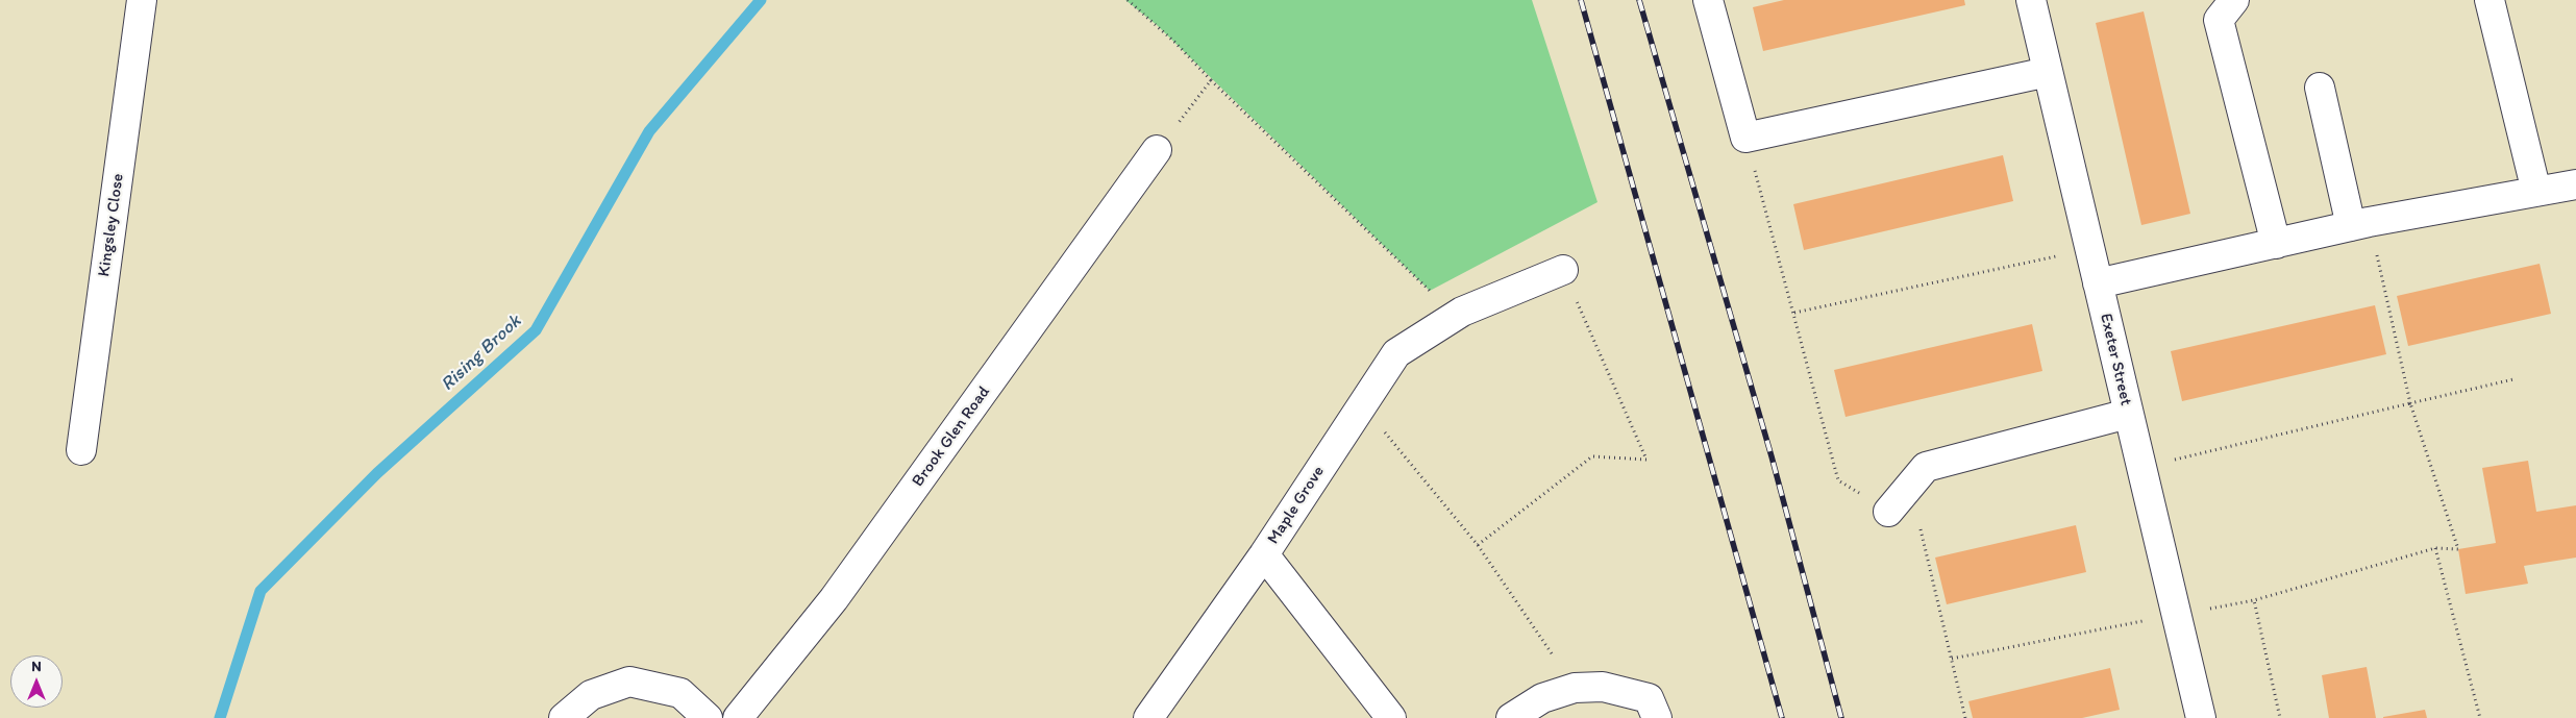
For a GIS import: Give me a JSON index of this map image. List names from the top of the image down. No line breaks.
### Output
{"streets":{"street":["Kingsley Close","Exeter Street","Brook Glen Road","Maple Grove"]},"water":["Rising Brook"],"north":"top"}
